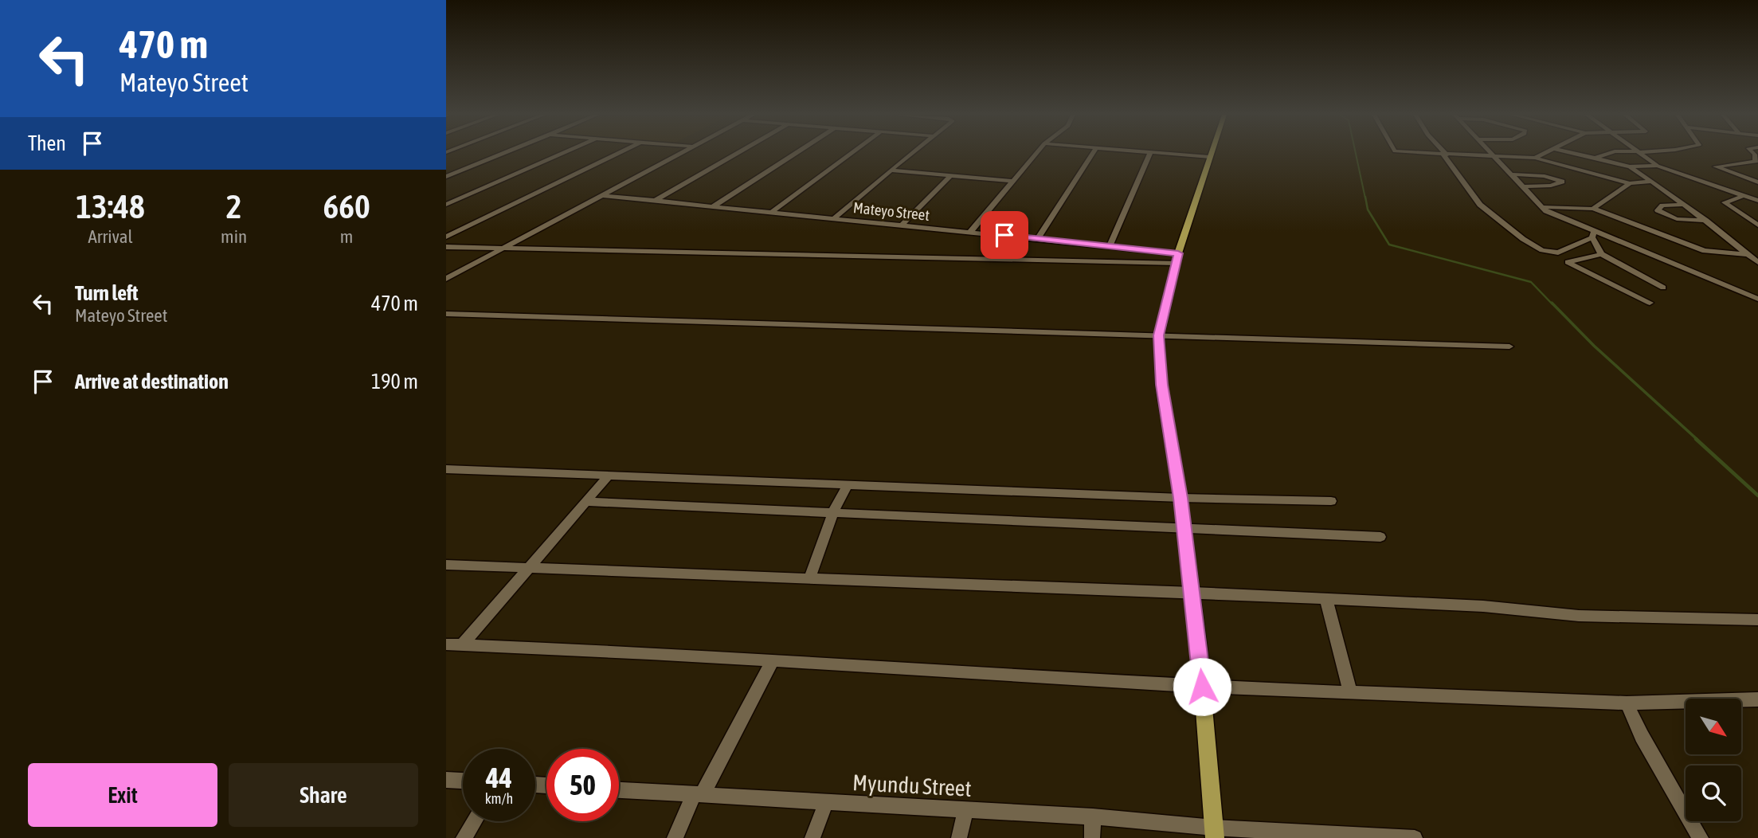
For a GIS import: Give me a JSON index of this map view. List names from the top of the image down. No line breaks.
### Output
{"streets":{"street":["Mateyo Street","Myundu Street"]},"north":"bottom right","page":{"turn":["470 m","Mateyo Street"],"then":"Then","eta":["13:48","Arrival","2","min","660","m"],"list":[{"name":"Turn left","note":"Mateyo Street","value":"470 m"},{"name":"Arrive at destination","value":"190 m"}],"speed":"44 km/h","limit":"50","buttons":["Exit","Share"]}}
